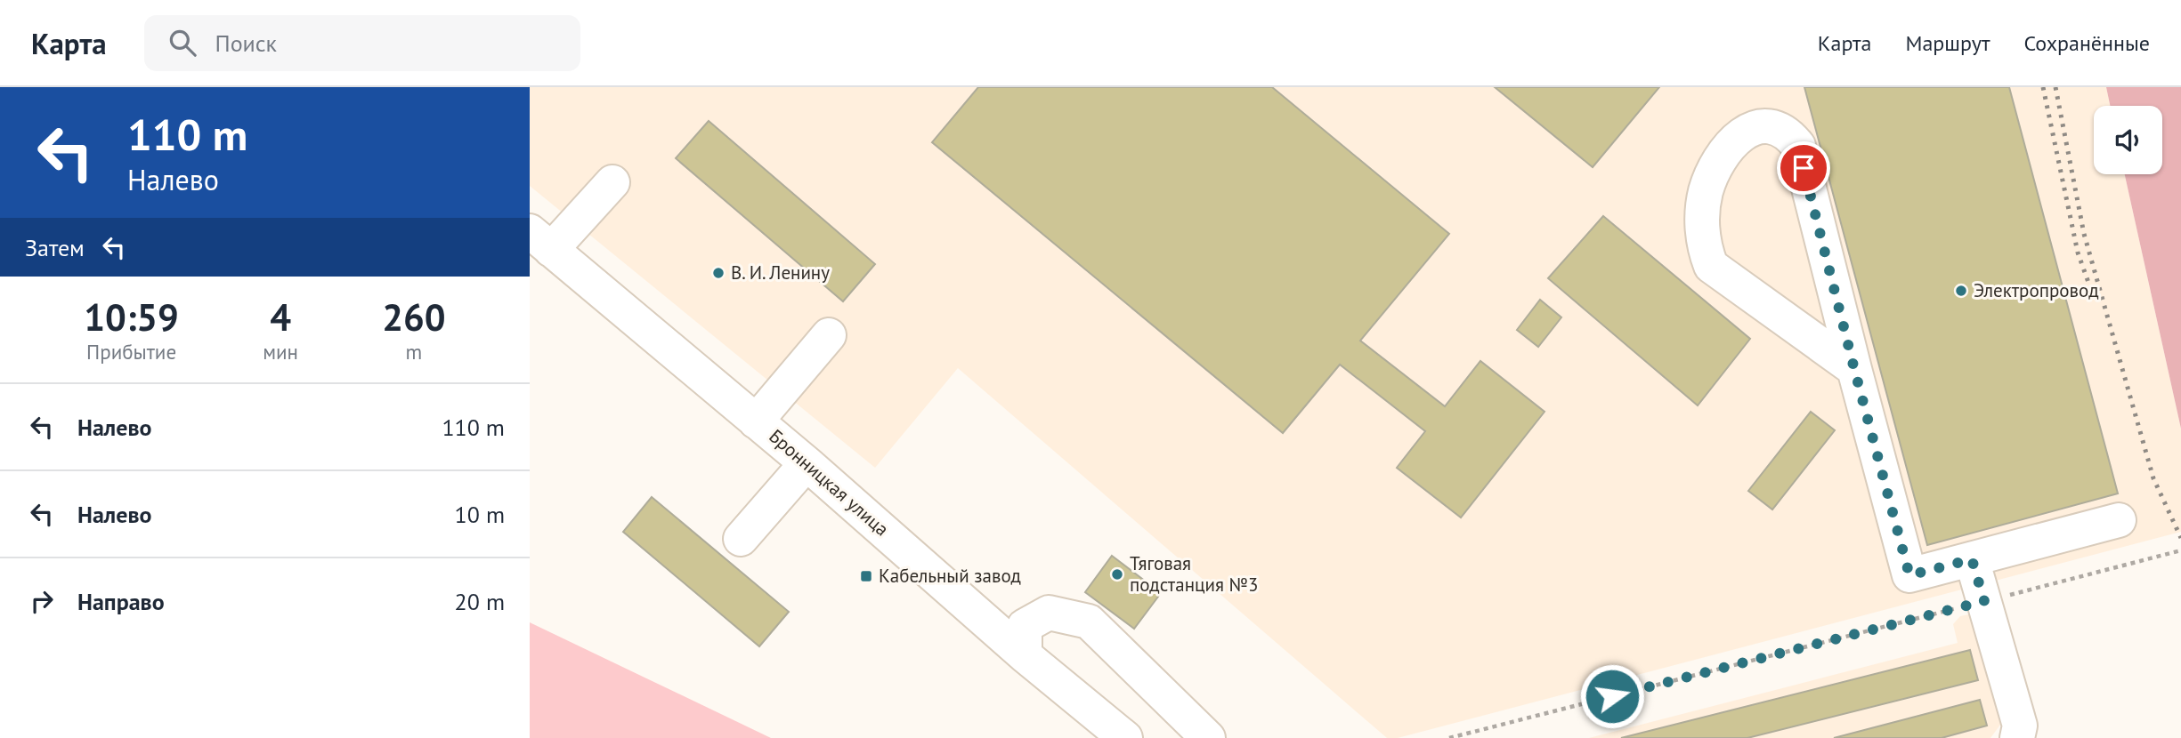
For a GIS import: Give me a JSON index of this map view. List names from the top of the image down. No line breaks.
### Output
{"streets":{"street":["Бронницкая улица"]},"places":{"other":["В. И. Ленину","Электропровод","Тяговая подстанция №3"],"transit":["Кабельный завод"]},"page":{"header":"Карта","search":"Поиск","nav":["Карта","Маршрут","Сохранённые"],"turn":["110 m","Налево"],"then":"Затем","eta":["10:59","Прибытие","4","мин","260","m"],"list":[{"name":"Налево","value":"110 m"},{"name":"Налево","value":"10 m"},{"name":"Направо","value":"20 m"}]}}
